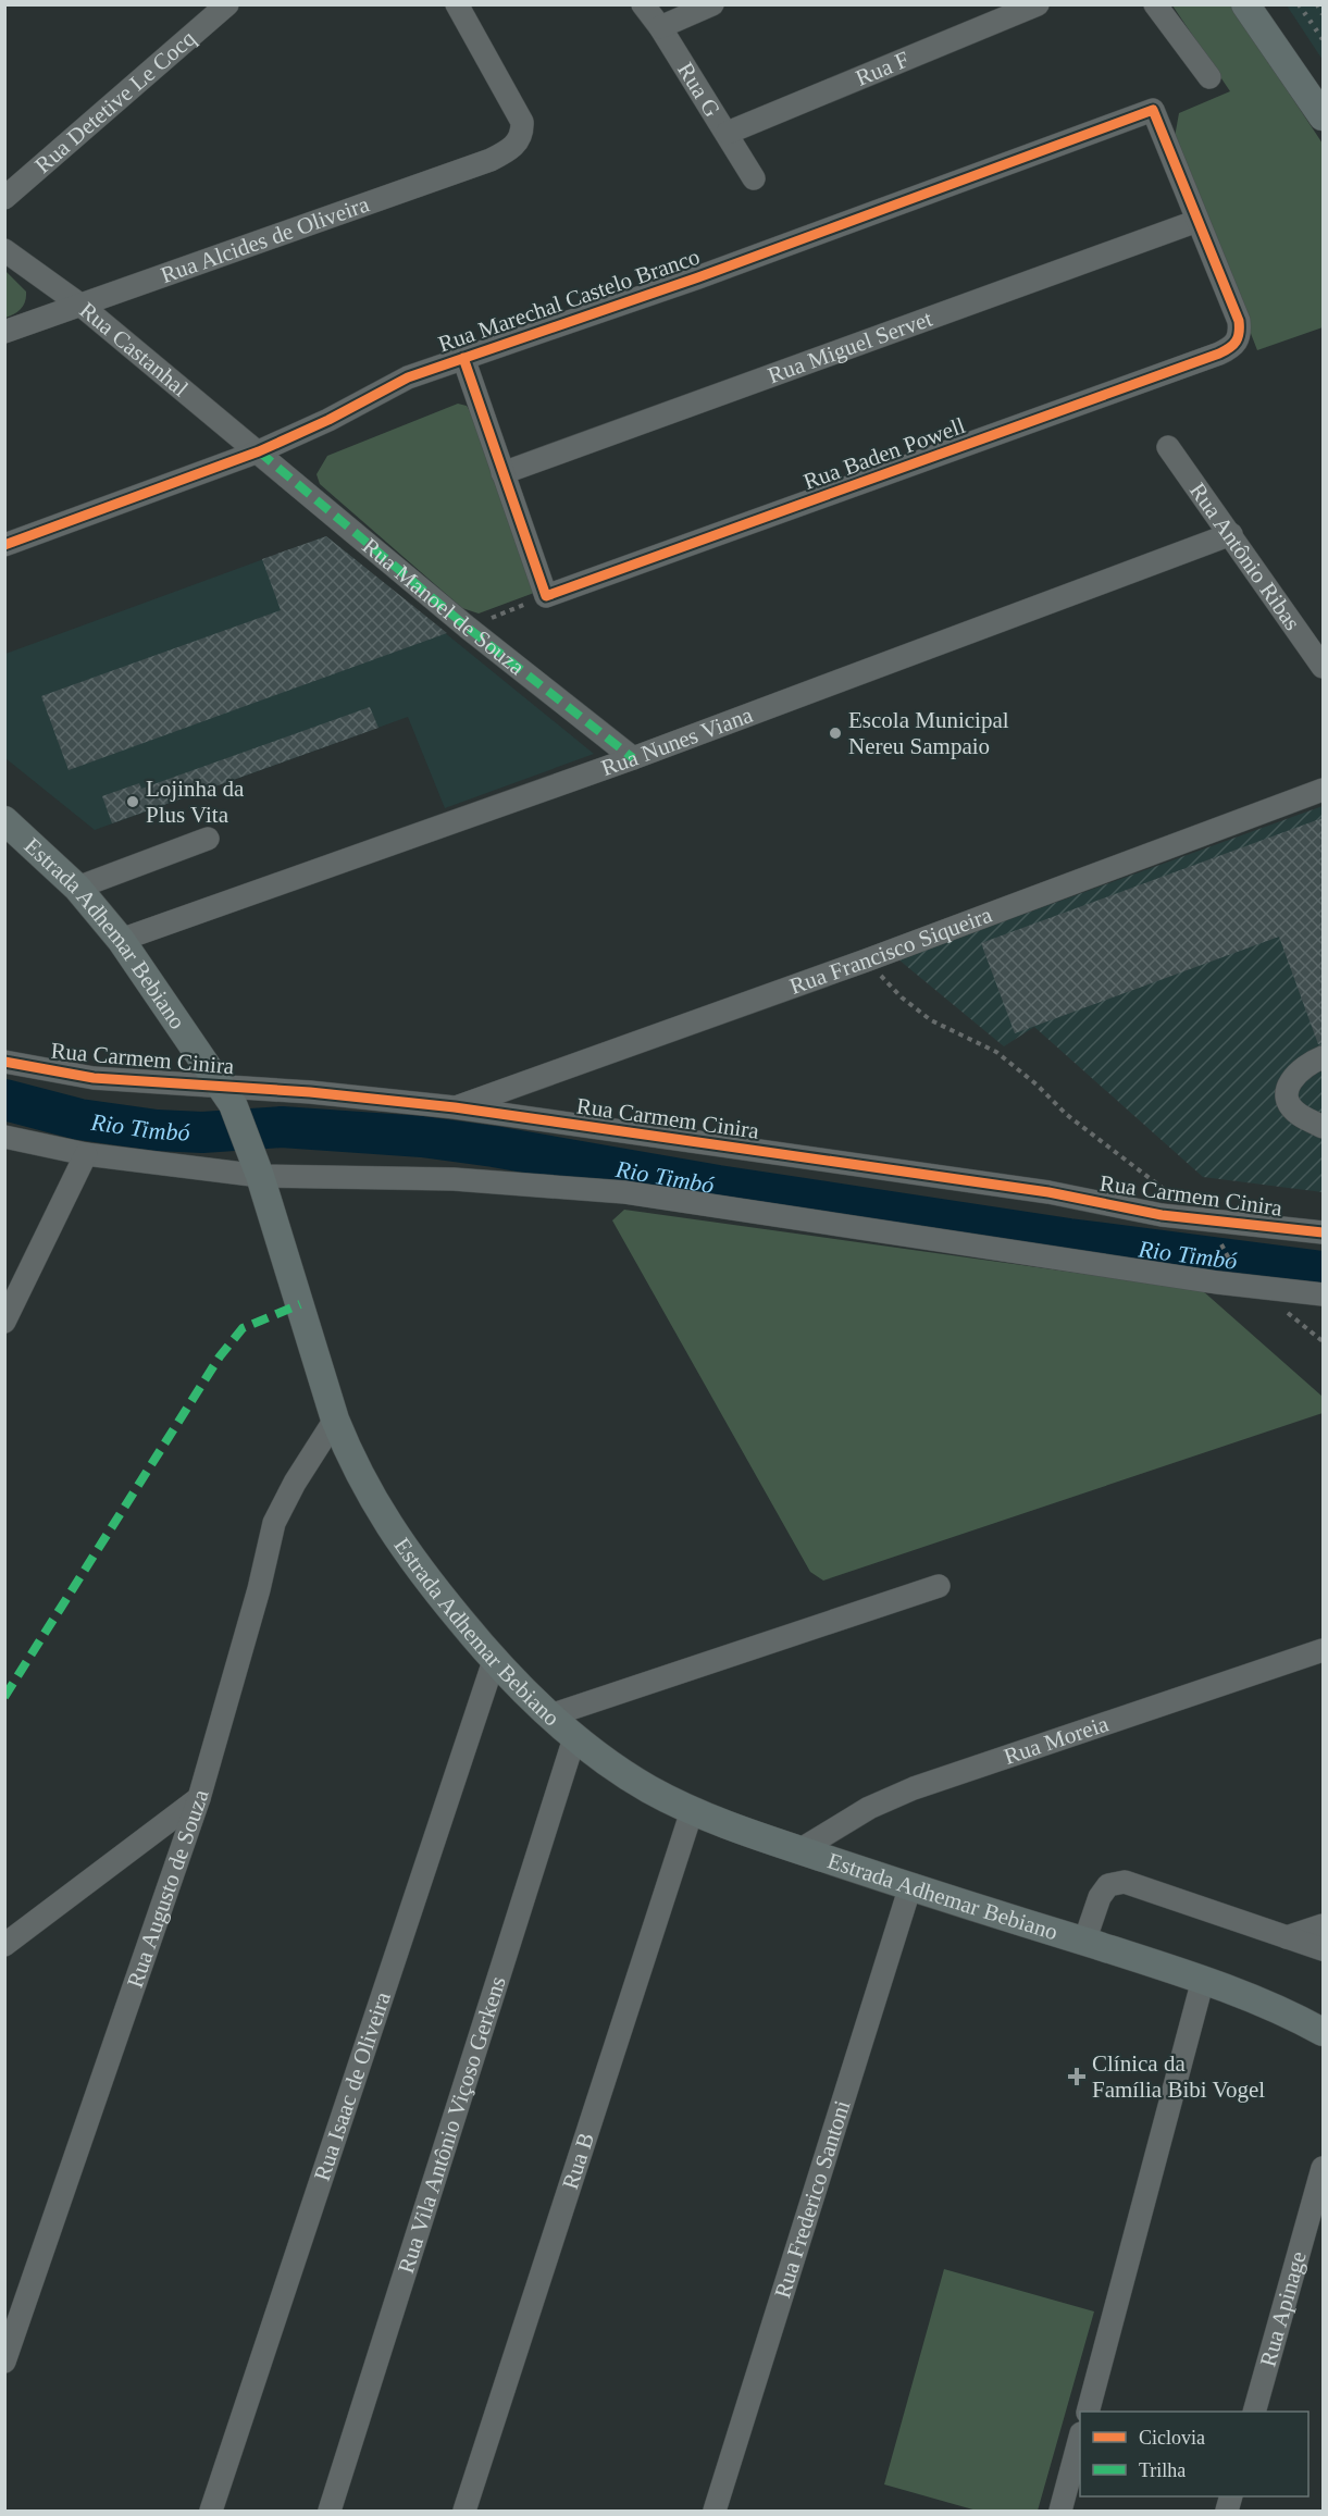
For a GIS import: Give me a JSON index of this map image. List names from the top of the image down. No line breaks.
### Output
{"streets":{"main road":["Estrada Adhemar Bebiano"],"street":["Rua F","Rua G","Rua Detetive Le Cocq","Rua Alcides de Oliveira","Rua Marechal Castelo Branco","Rua Miguel Servet","Rua Castanhal","Rua Baden Powell","Rua Antônio Ribas","Rua Manoel de Souza","Rua Nunes Viana","Rua Francisco Siqueira","Rua Carmem Cinira","Rua Moreia","Rua Augusto de Souza","Rua Isaac de Oliveira","Rua Vila Antônio Viçoso Gerkens","Rua B","Rua Frederico Santoni","Rua Apinage"]},"crossings":[["Rua F","Rua G"],["Rua Alcides de Oliveira","Rua Castanhal"],["Rua Marechal Castelo Branco","Rua Castanhal"],["Rua Marechal Castelo Branco","Rua Baden Powell"],["Rua Marechal Castelo Branco","Rua Manoel de Souza"],["Rua Miguel Servet","Rua Baden Powell"],["Rua Castanhal","Rua Manoel de Souza"],["Rua Antônio Ribas","Rua Nunes Viana"],["Rua Manoel de Souza","Rua Nunes Viana"],["Rua Nunes Viana","Estrada Adhemar Bebiano"],["Estrada Adhemar Bebiano","Rua Carmem Cinira"],["Estrada Adhemar Bebiano","Rua Moreia"],["Estrada Adhemar Bebiano","Rua Augusto de Souza"],["Estrada Adhemar Bebiano","Rua Isaac de Oliveira"],["Estrada Adhemar Bebiano","Rua Vila Antônio Viçoso Gerkens"],["Estrada Adhemar Bebiano","Rua B"],["Estrada Adhemar Bebiano","Rua Frederico Santoni"],["Rua Francisco Siqueira","Rua Carmem Cinira"]],"water":["Rio Timbó"],"places":{"other":["Escola Municipal Nereu Sampaio","Lojinha da Plus Vita"],"health":["Clínica da Família Bibi Vogel"]},"legend":["Ciclovia","Trilha"]}
